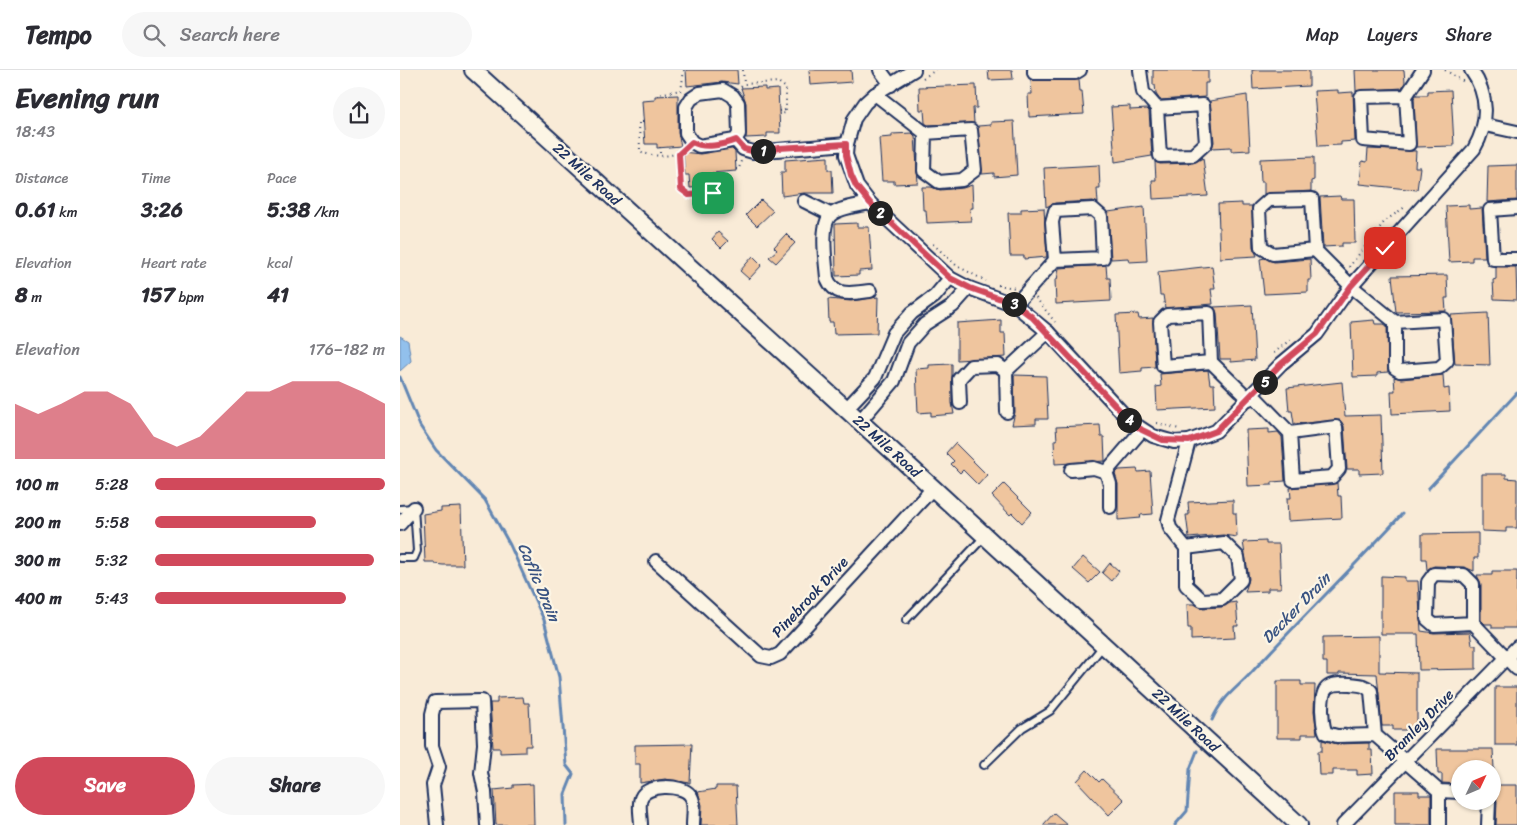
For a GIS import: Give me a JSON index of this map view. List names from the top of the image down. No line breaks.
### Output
{"streets":{"street":["22 Mile Road","Pinebrook Drive","Bramley Drive"]},"crossings":[["22 Mile Road","Pinebrook Drive"]],"water":["Caflic Drain","Decker Drain"],"north":"top right","page":{"header":"Tempo","search":"Search here","nav":["Map","Layers","Share"],"heading":["Evening run","18:43"],"pins":["1","2","3","5","4"],"stats":[["Distance","0.61 km"],["Time","3:26"],["Pace","5:38 /km"],["Elevation","8 m"],["Heart rate","157 bpm"],["kcal","41"]],"chart":["Elevation","176–182 m"],"list":[{"name":"100 m","note":"5:28"},{"name":"200 m","note":"5:58"},{"name":"300 m","note":"5:32"},{"name":"400 m","note":"5:43"}],"buttons":["Save","Share"]}}
